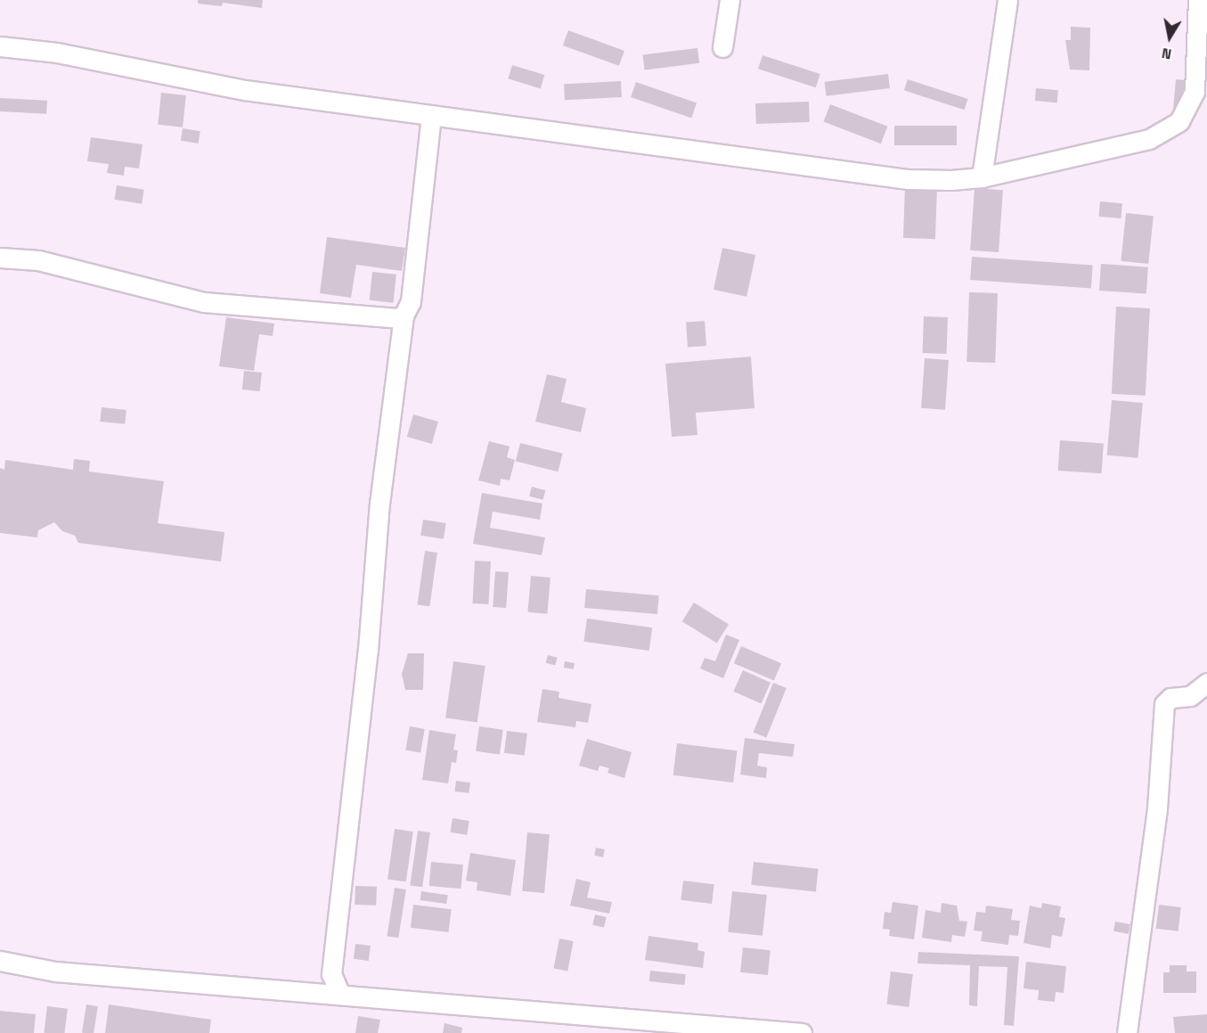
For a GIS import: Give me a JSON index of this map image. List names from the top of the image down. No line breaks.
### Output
{"north":"bottom"}
